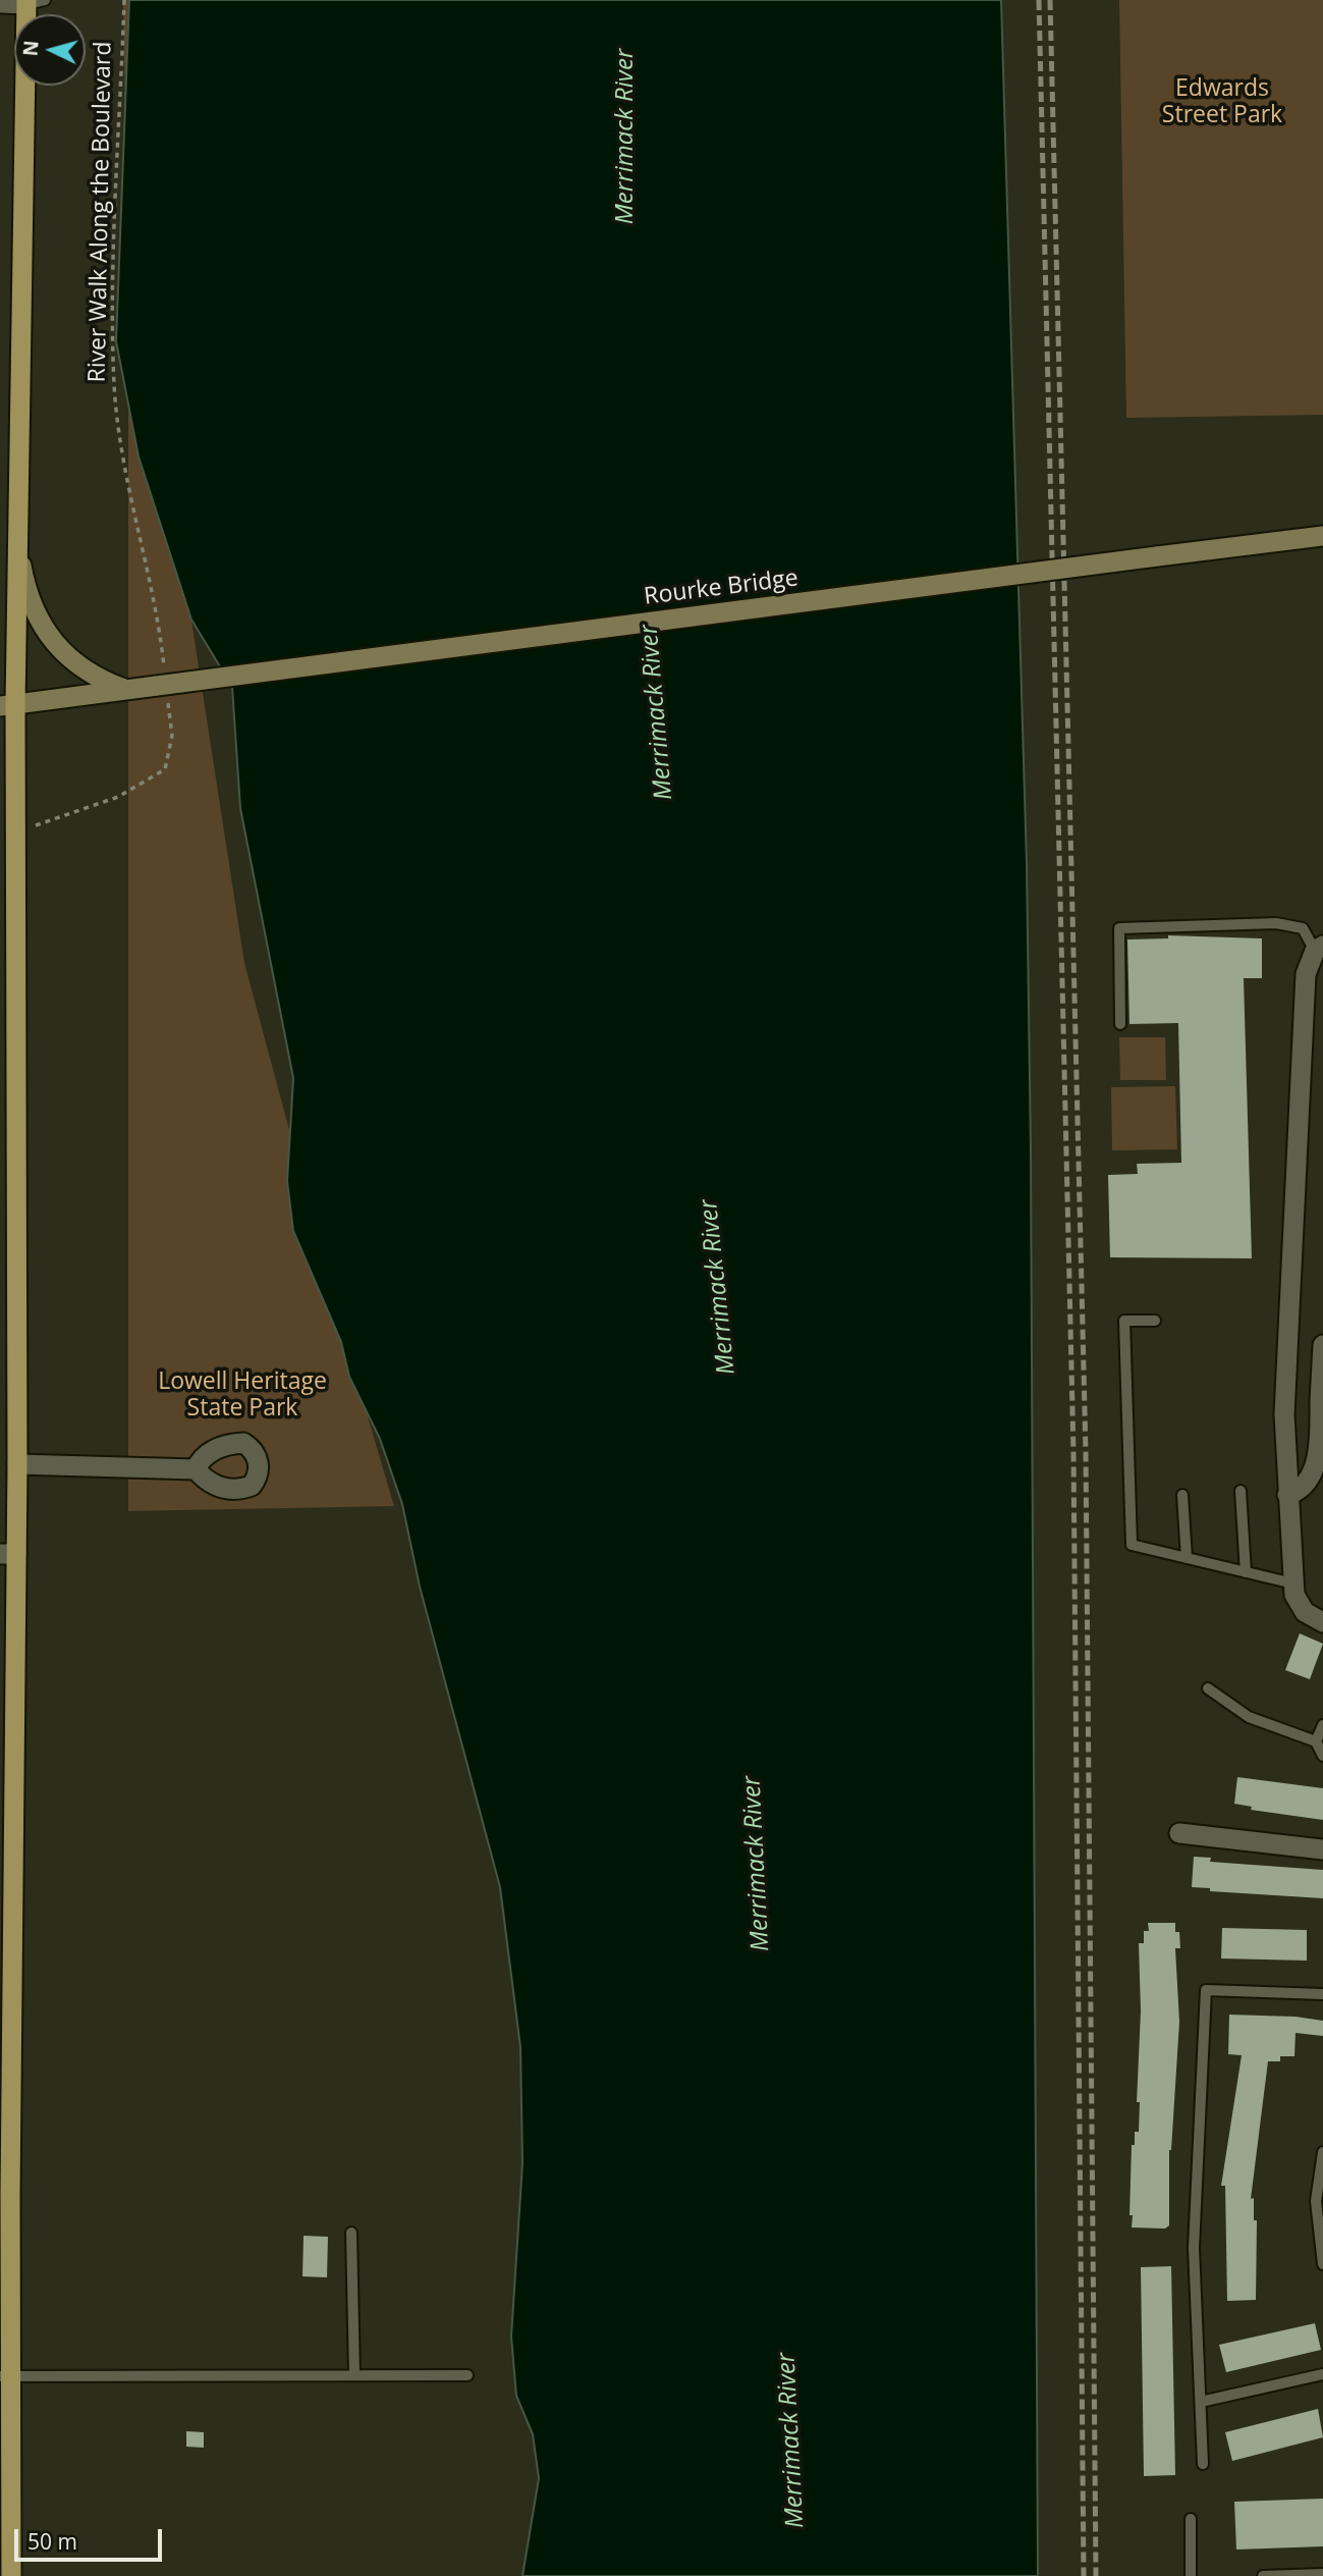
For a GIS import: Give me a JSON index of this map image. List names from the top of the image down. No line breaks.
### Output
{"streets":{"main road":["Rourke Bridge"],"path":["River Walk Along the Boulevard"]},"crossings":[["River Walk Along the Boulevard","Rourke Bridge"]],"water":["Merrimack River"],"parks":["Edwards Street Park","Lowell Heritage State Park"],"scale_bar":"50 m","north":"left"}
